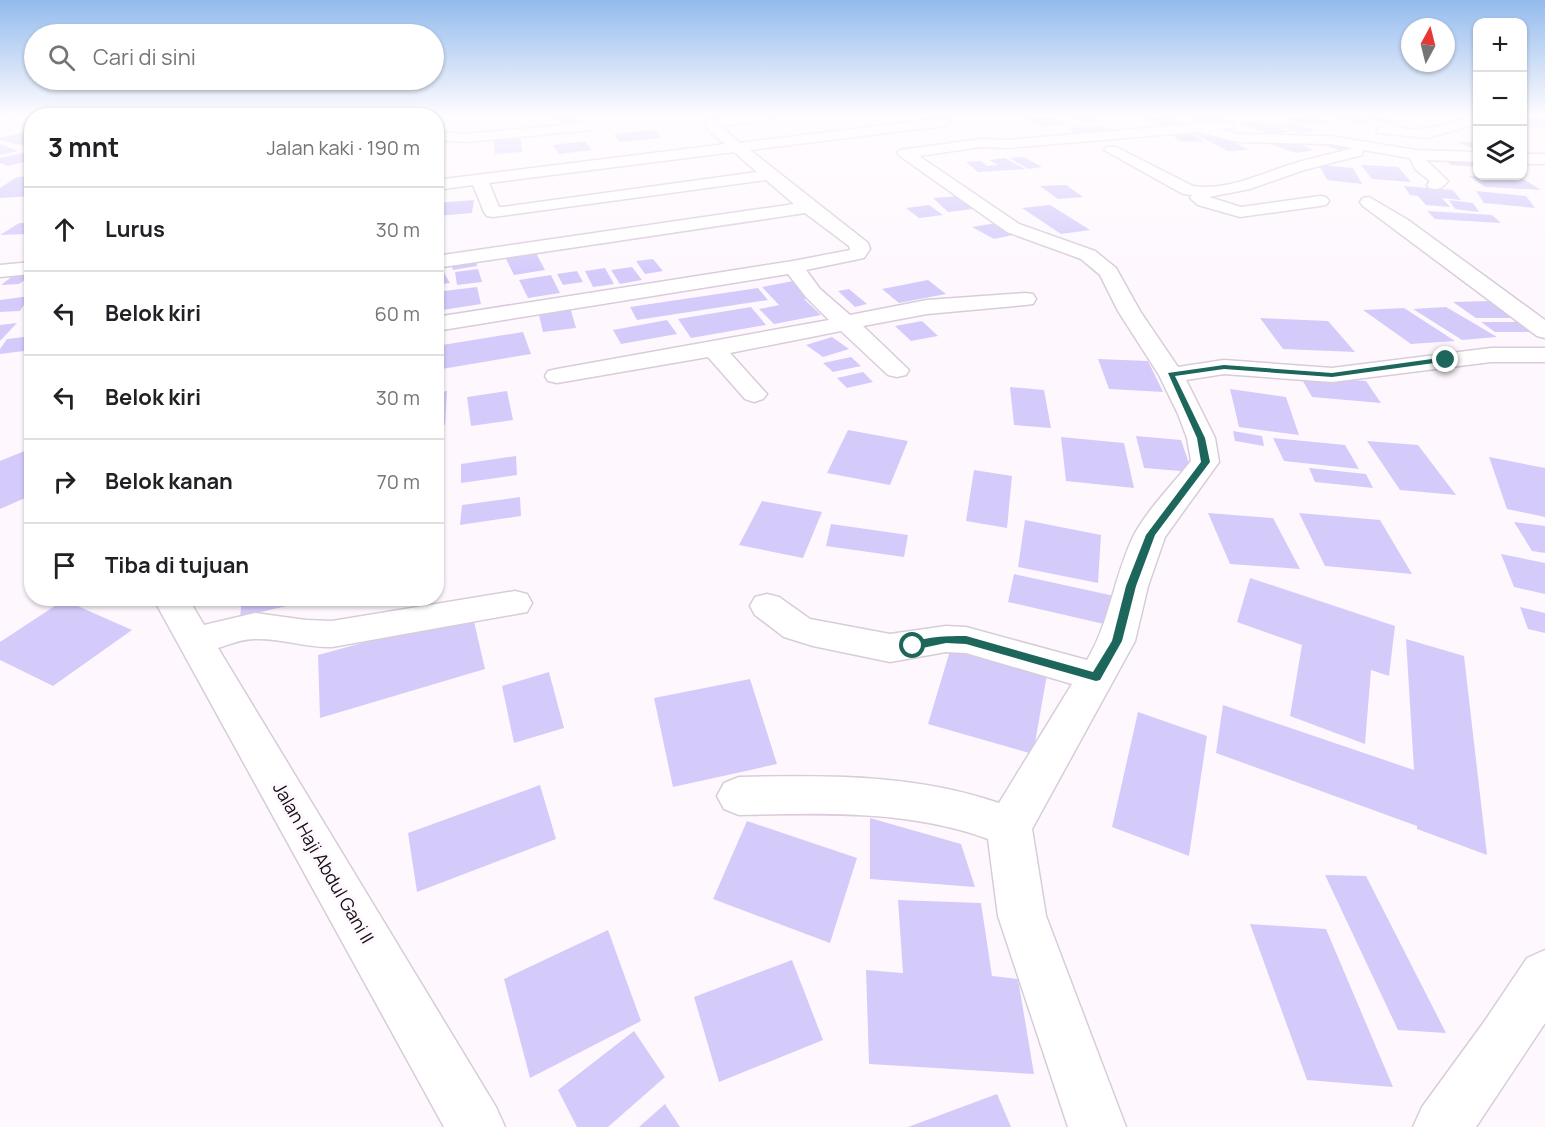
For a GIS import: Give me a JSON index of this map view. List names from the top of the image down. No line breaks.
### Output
{"streets":{"street":["Jalan Haji Abdul Gani II"]},"north":"top","page":{"map_buttons":["+","−"],"search":"Cari di sini","heading":["3 mnt","Jalan kaki · 190 m"],"list":[["Lurus","30 m"],["Belok kiri","60 m"],["Belok kiri","30 m"],["Belok kanan","70 m"],"Tiba di tujuan"]}}
